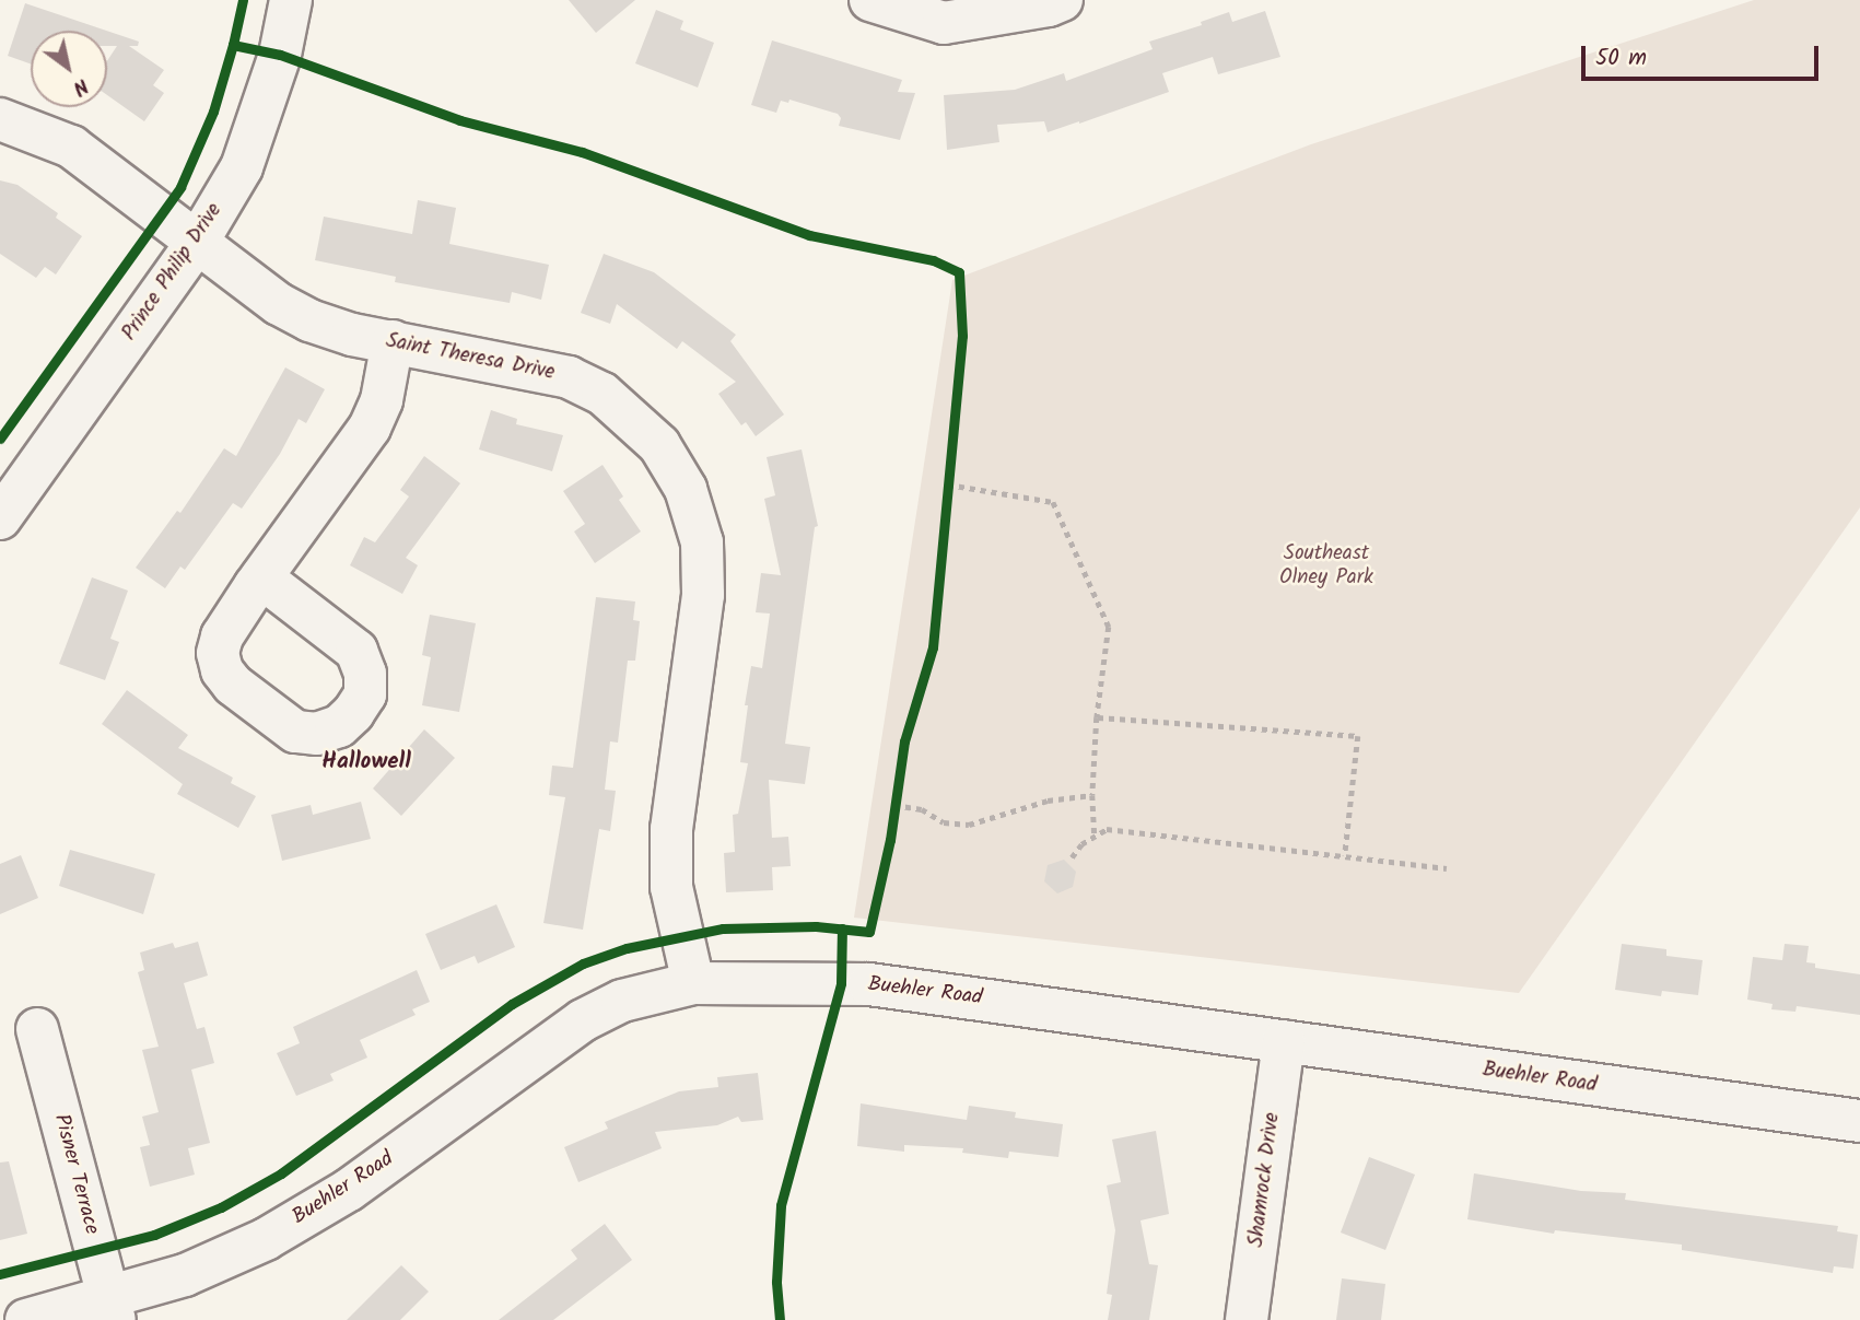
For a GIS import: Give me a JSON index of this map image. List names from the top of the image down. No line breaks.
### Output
{"streets":{"street":["Prince Philip Drive","Saint Theresa Drive","Buehler Road","Pisner Terrace","Shamrock Drive"]},"crossings":[["Prince Philip Drive","Saint Theresa Drive"],["Saint Theresa Drive","Buehler Road"],["Buehler Road","Pisner Terrace"],["Buehler Road","Shamrock Drive"]],"districts":["Hallowell"],"parks":["Southeast Olney Park"],"scale_bar":"50 m","north":"bottom right"}
